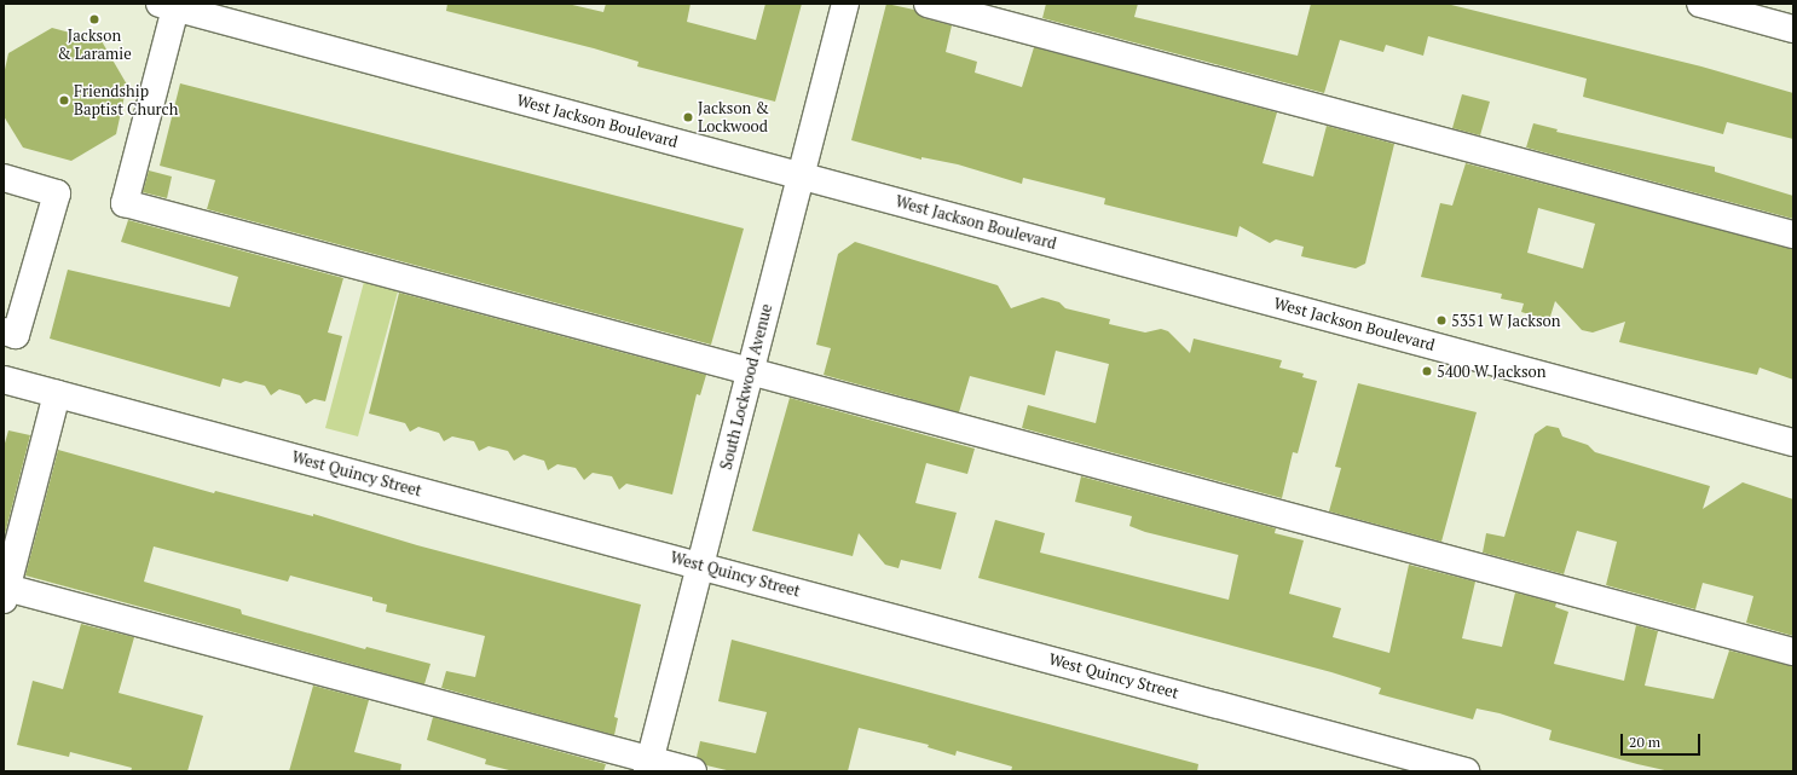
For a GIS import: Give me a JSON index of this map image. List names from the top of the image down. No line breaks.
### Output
{"streets":{"street":["West Jackson Boulevard","South Lockwood Avenue","West Quincy Street"]},"crossings":[["West Jackson Boulevard","South Lockwood Avenue"],["South Lockwood Avenue","West Quincy Street"]],"places":["Jackson & Laramie","Friendship Baptist Church","Jackson & Lockwood","5351 W Jackson","5400 W Jackson"],"scale_bar":"20 m"}
